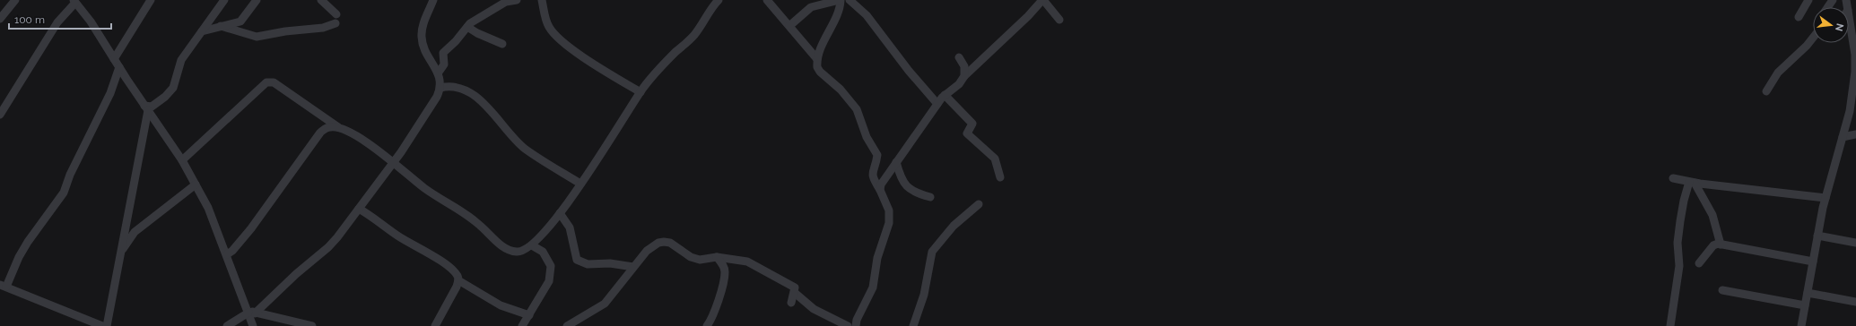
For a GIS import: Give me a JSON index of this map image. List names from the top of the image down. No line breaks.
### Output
{"scale_bar":"100 m","north":"right"}
